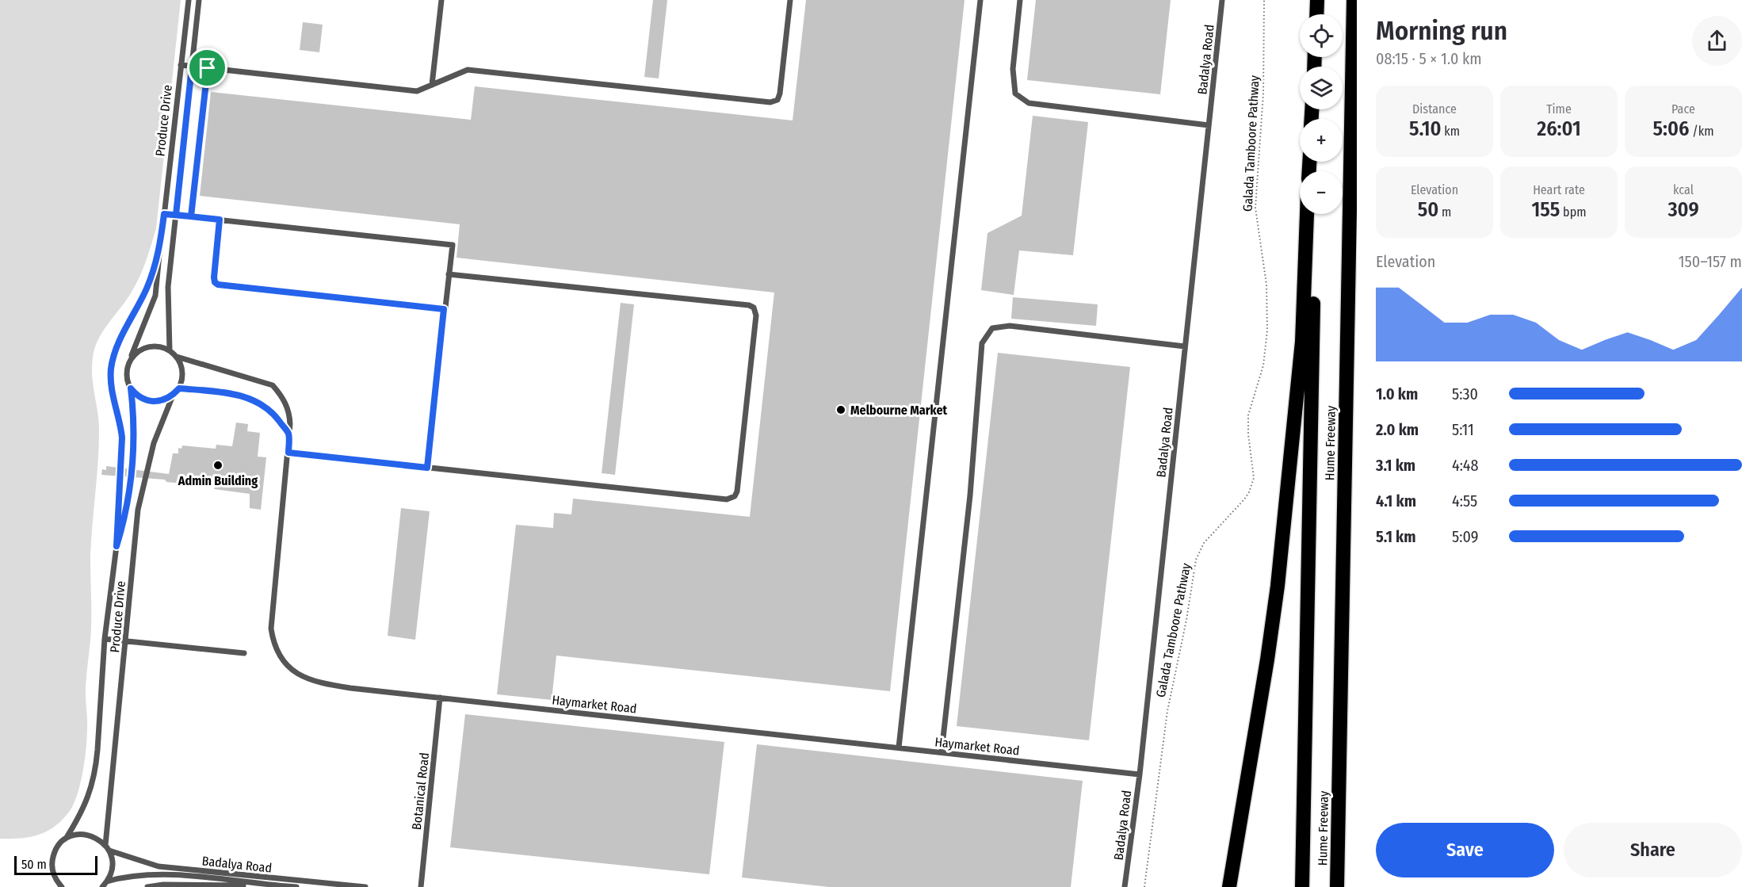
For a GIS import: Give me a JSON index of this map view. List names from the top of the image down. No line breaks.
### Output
{"streets":{"highway":["Hume Freeway"],"lane":["Badalya Road","Produce Drive","Haymarket Road","Botanical Road"],"path":["Galada Tamboore Pathway"]},"crossings":[["Badalya Road","Produce Drive"],["Badalya Road","Haymarket Road"],["Produce Drive","Haymarket Road"],["Haymarket Road","Botanical Road"]],"places":["Melbourne Market","Admin Building"],"scale_bar":"50 m","page":{"heading":["Morning run","08:15 · 5 × 1.0 km"],"map_buttons":["+","−"],"stats":[["Distance","5.10 km"],["Time","26:01"],["Pace","5:06 /km"],["Elevation","50 m"],["Heart rate","155 bpm"],["kcal","309"]],"chart":["Elevation","150–157 m"],"list":[{"name":"1.0 km","note":"5:30"},{"name":"2.0 km","note":"5:11"},{"name":"3.1 km","note":"4:48"},{"name":"4.1 km","note":"4:55"},{"name":"5.1 km","note":"5:09"}],"buttons":["Save","Share"],"scale":"50 m"}}
